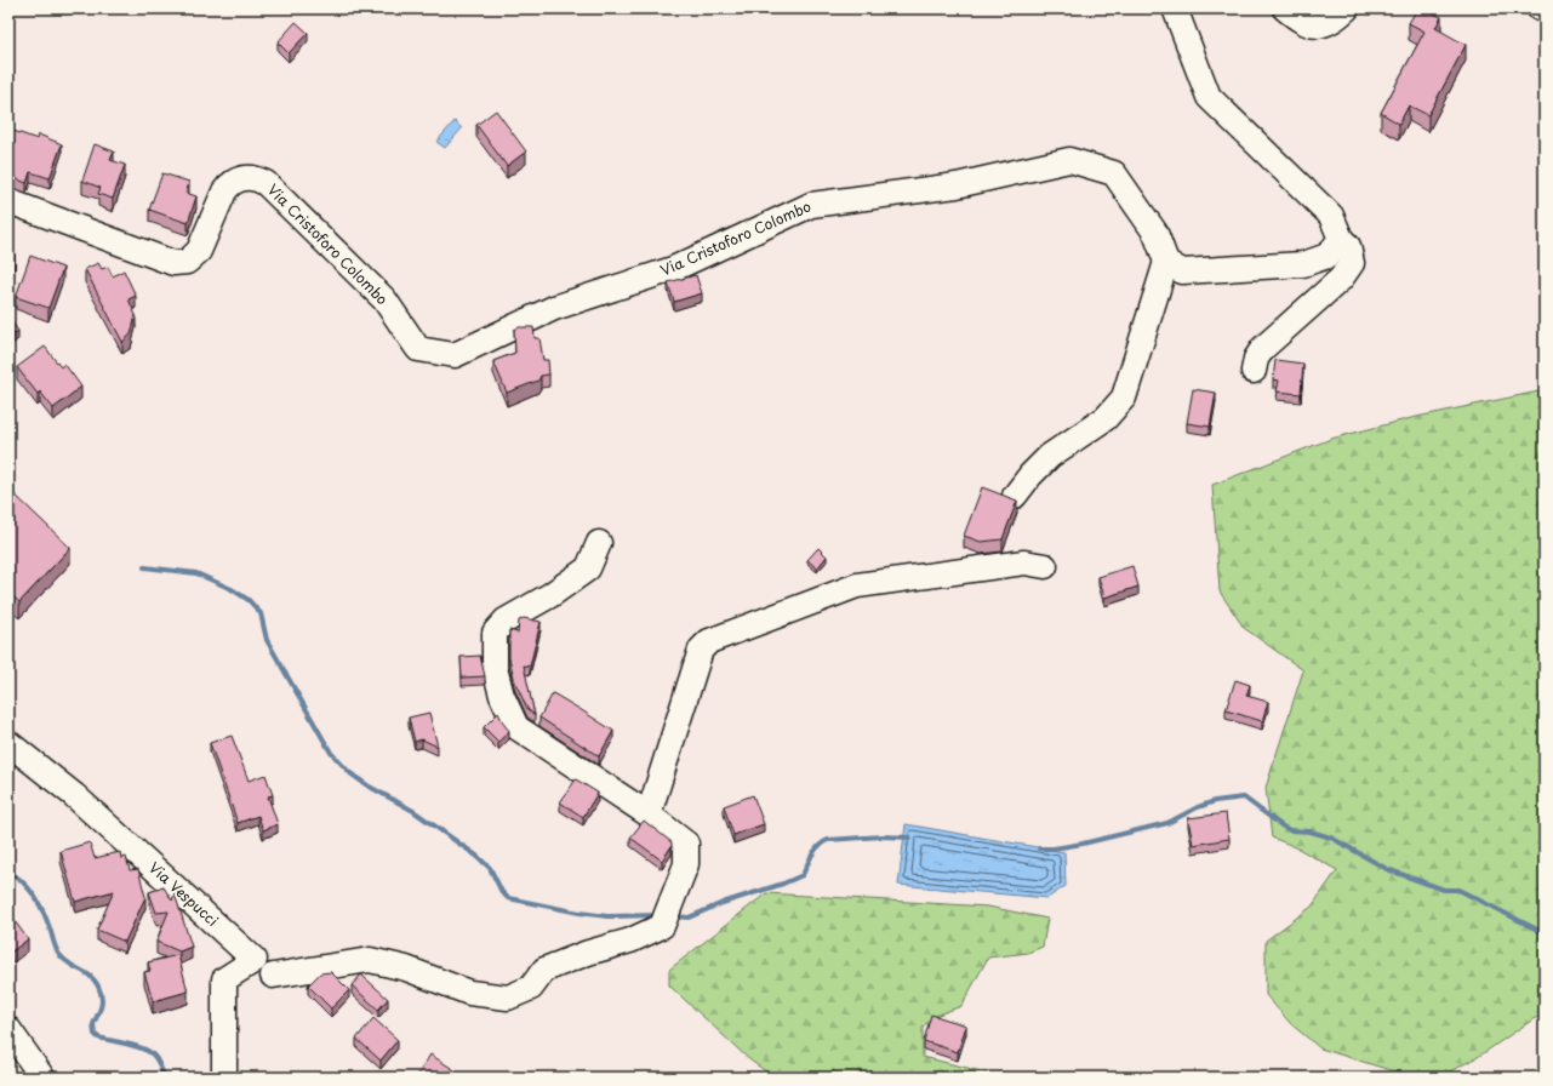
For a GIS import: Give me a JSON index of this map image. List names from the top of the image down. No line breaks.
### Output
{"streets":{"street":["Via Cristoforo Colombo","Via Vespucci"]}}
